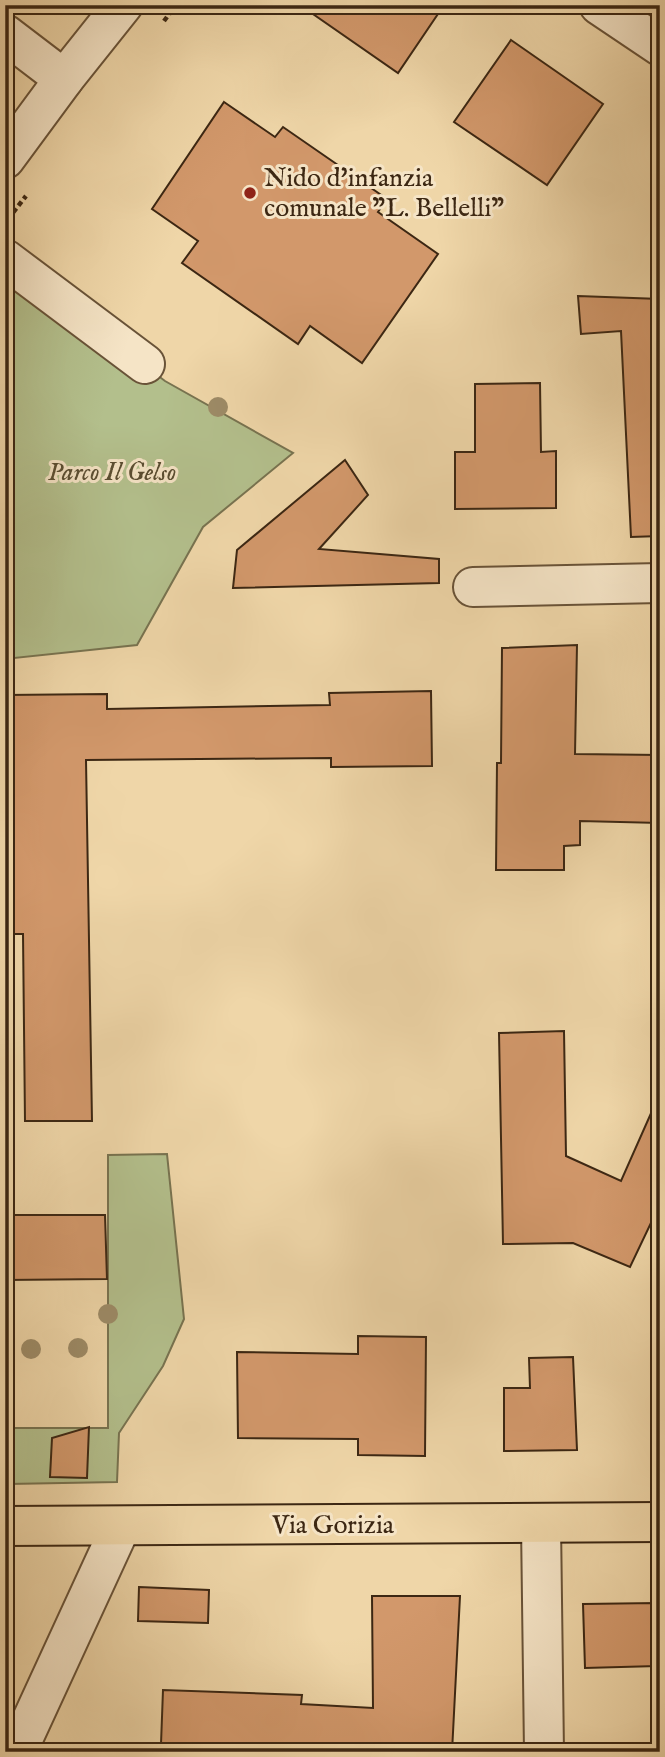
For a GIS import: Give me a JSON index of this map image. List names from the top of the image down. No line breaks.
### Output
{"streets":{"main road":["Via Gorizia"]},"parks":["Parco Il Gelso"],"places":["Nido d'infanzia comunale \"L. Bellelli\""]}
